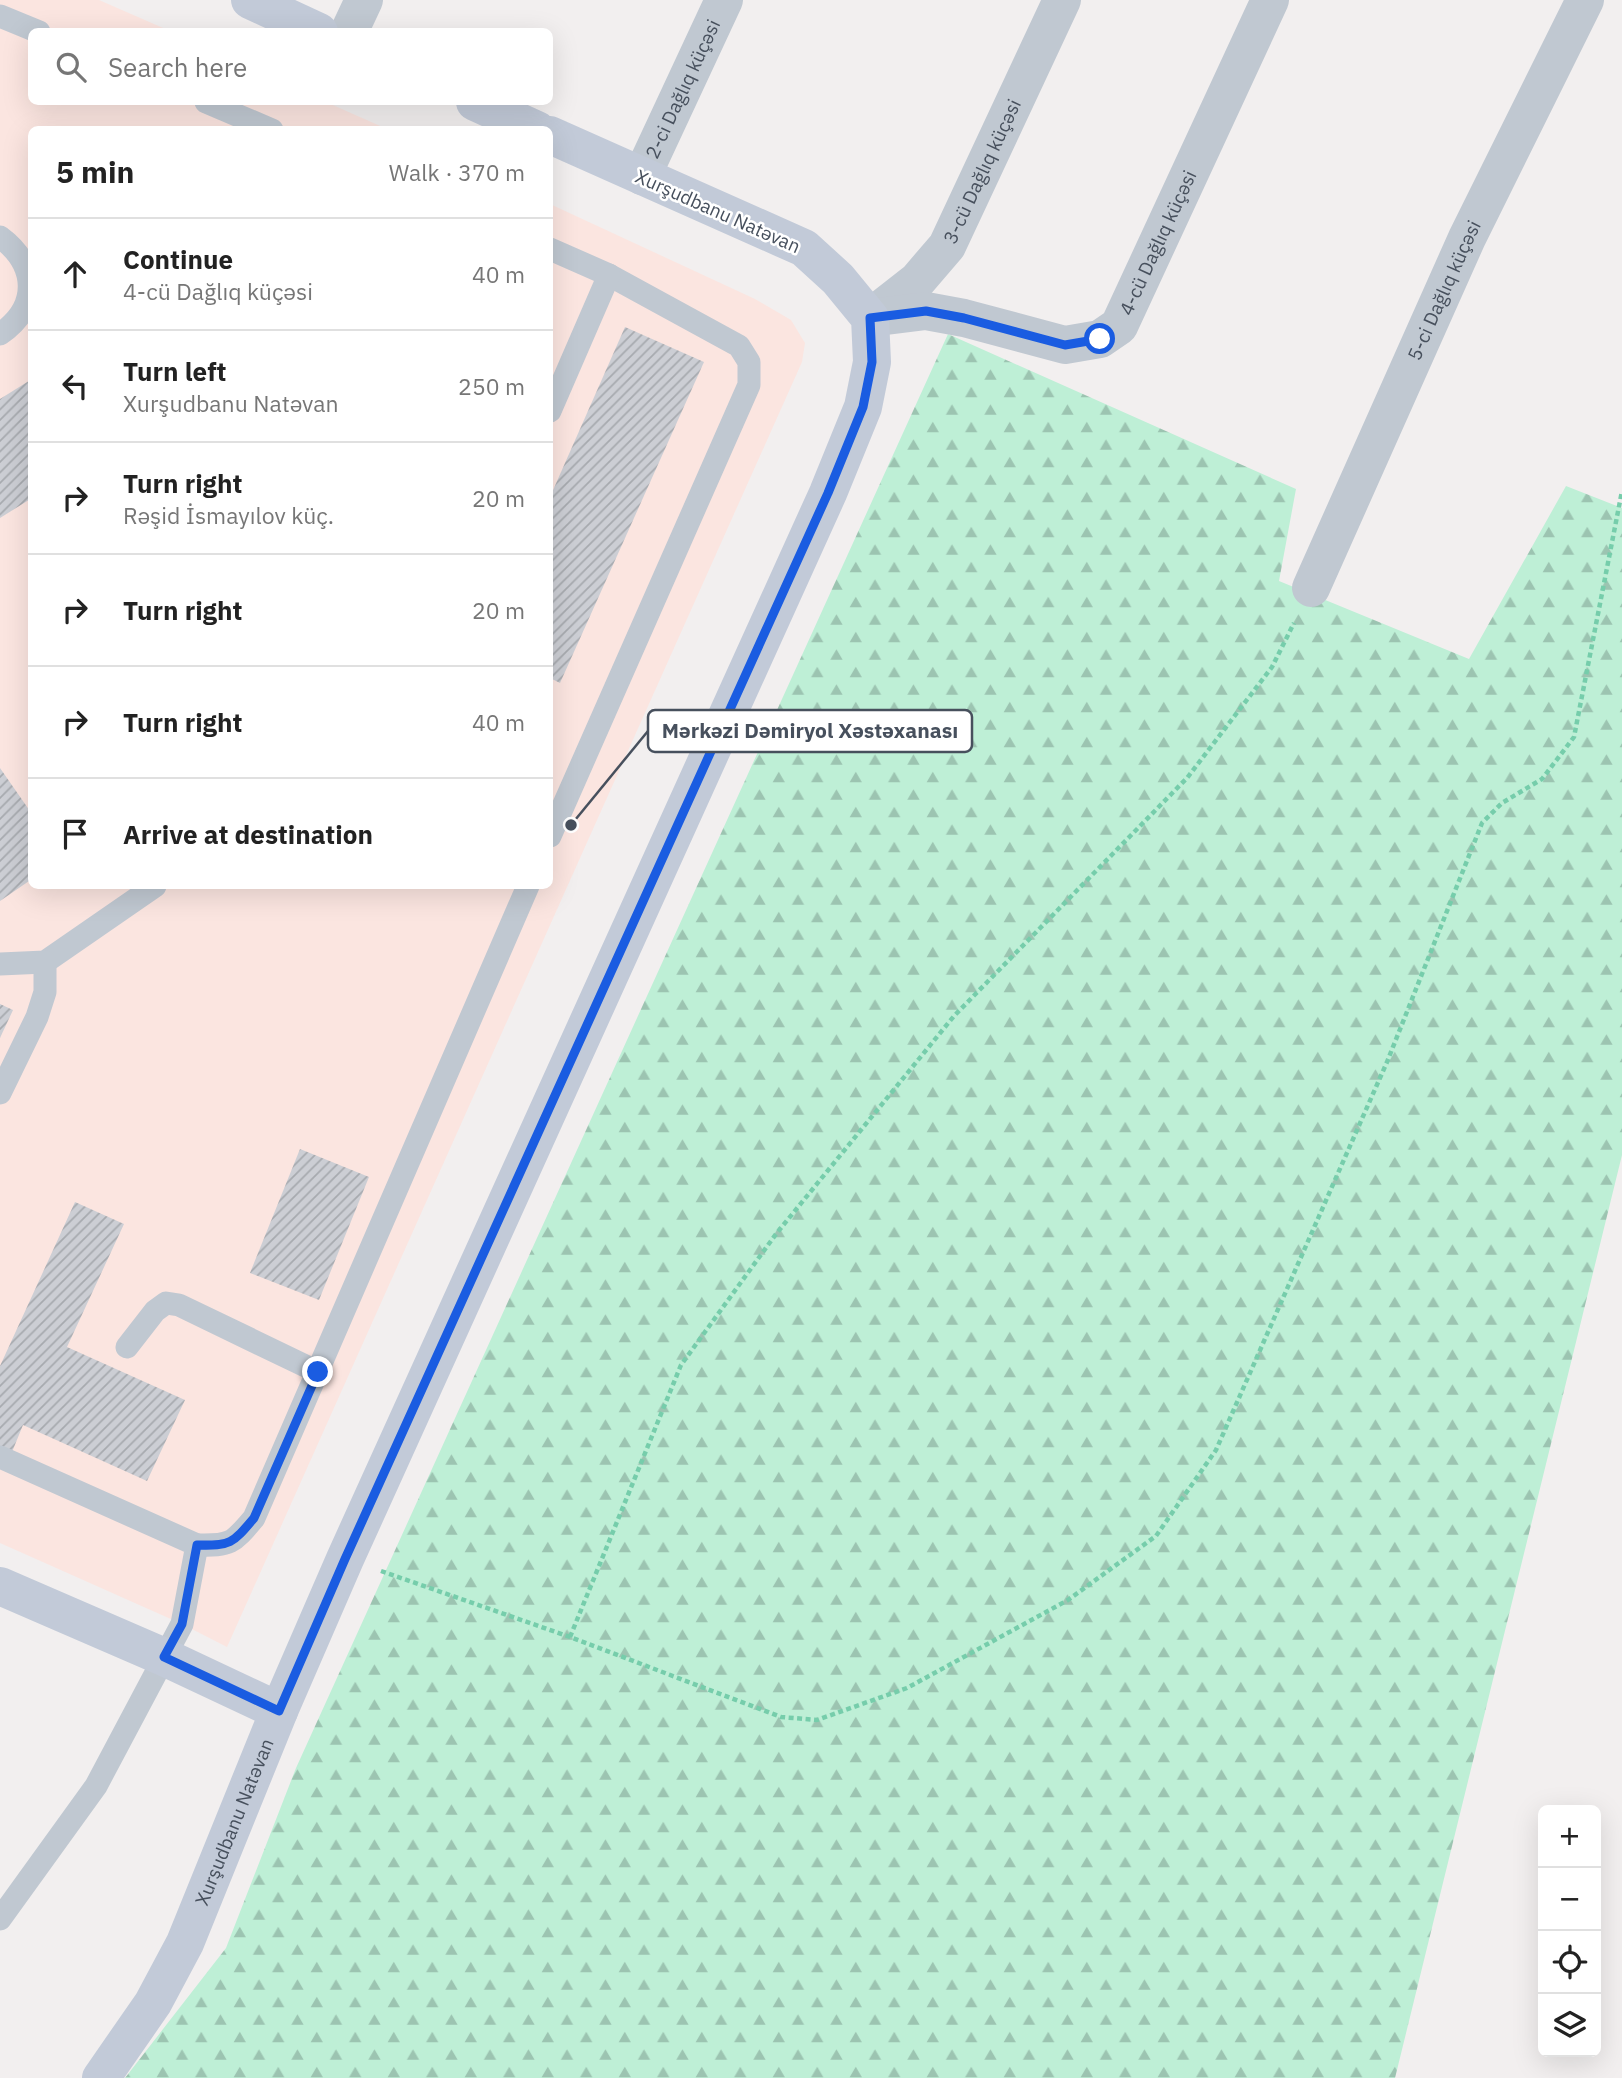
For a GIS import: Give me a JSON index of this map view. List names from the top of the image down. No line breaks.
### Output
{"streets":{"main road":["Xurşudbanu Natəvan"],"street":["2-ci Dağlıq küçəsi","3-cü Dağlıq küçəsi","4-cü Dağlıq küçəsi","5-ci Dağlıq küçəsi"]},"crossings":[["2-ci Dağlıq küçəsi","Xurşudbanu Natəvan"],["3-cü Dağlıq küçəsi","Xurşudbanu Natəvan"],["3-cü Dağlıq küçəsi","4-cü Dağlıq küçəsi"],["Xurşudbanu Natəvan","4-cü Dağlıq küçəsi"]],"places":["Mərkəzi Dəmiryol Xəstəxanası"],"page":{"search":"Search here","heading":["5 min","Walk · 370 m"],"list":[["Continue","4-cü Dağlıq küçəsi","40 m"],["Turn left","Xurşudbanu Natəvan","250 m"],["Turn right","Rəşid İsmayılov küç.","20 m"],["Turn right","20 m"],["Turn right","40 m"],"Arrive at destination"],"map_buttons":["+","−"]}}
